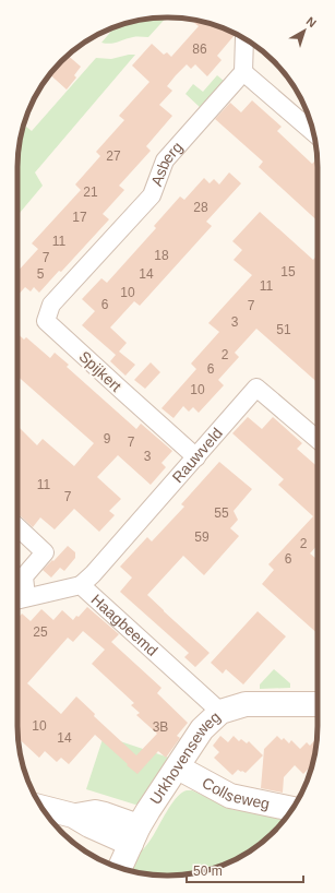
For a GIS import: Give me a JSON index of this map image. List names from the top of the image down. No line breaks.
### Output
{"streets":{"street":["Asberg","Spijkert","Rauwveld","Haagbeemd","Urkhovenseweg","Collseweg"]},"crossings":[["Asberg","Spijkert"],["Spijkert","Rauwveld"],["Rauwveld","Haagbeemd"],["Haagbeemd","Urkhovenseweg"],["Urkhovenseweg","Collseweg"]],"house_numbers":["86","27","21","28","17","11","18","7","15","5","14","11","10","6","7","3","51","2","6","10","9","7","3","11","7","55","59","2","6","25","10","3B","14"],"scale_bar":"50 m","north":"top right"}
